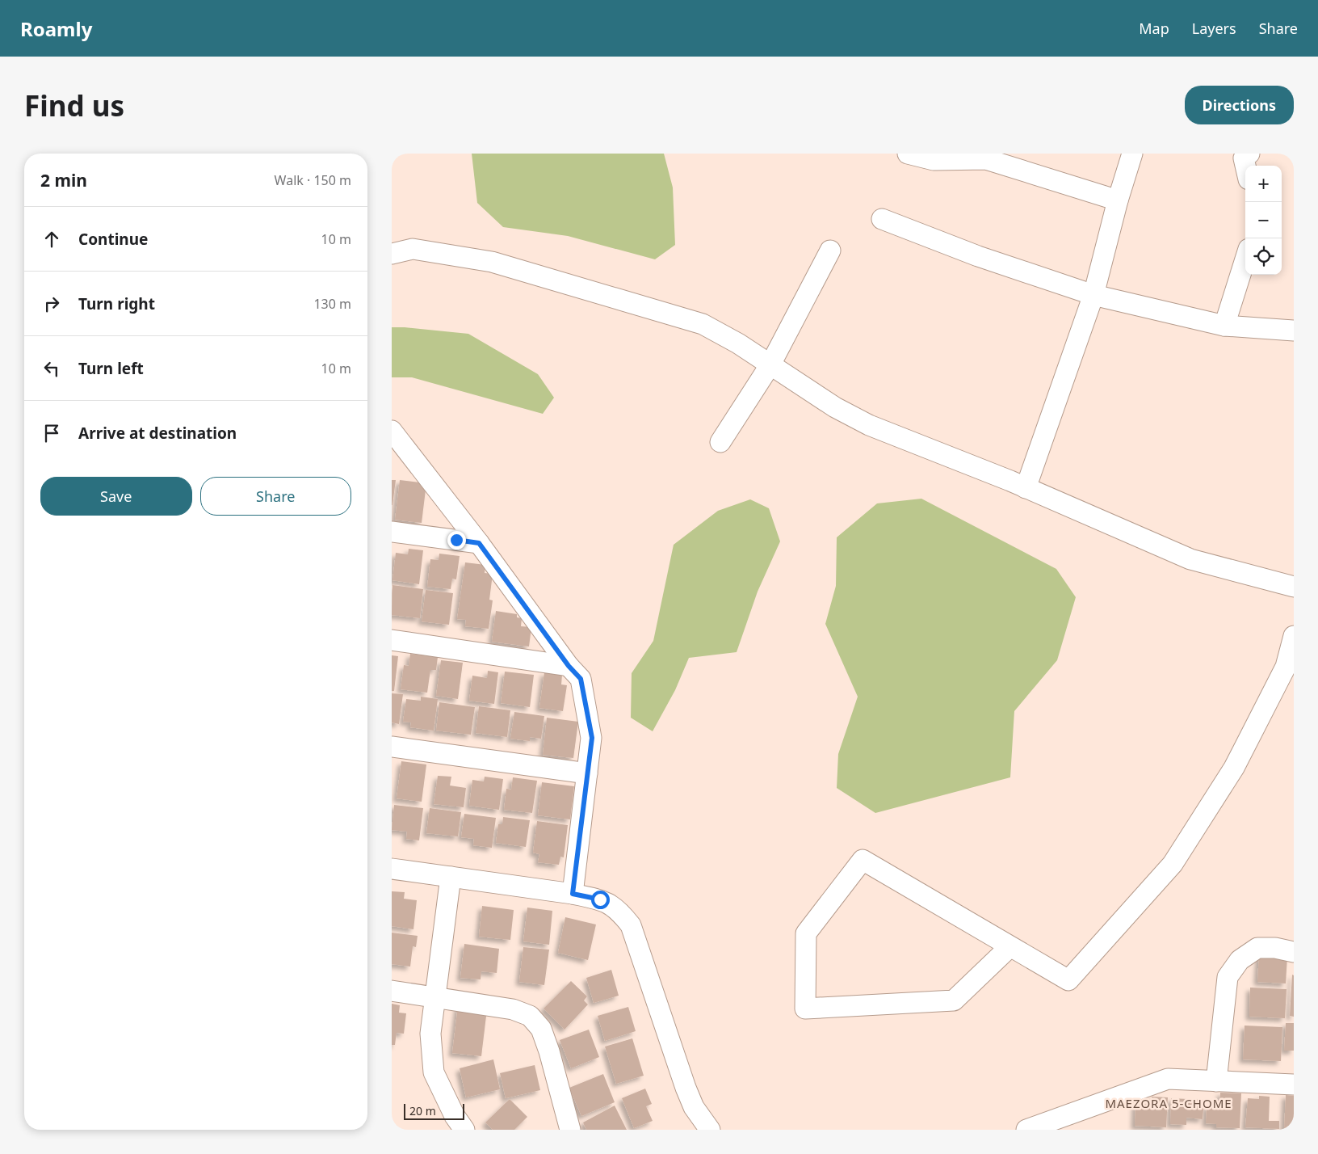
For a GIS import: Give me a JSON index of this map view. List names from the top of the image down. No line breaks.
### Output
{"districts":["MAEZORA 5-CHOME"],"scale_bar":"20 m","page":{"header":"Roamly","nav":["Map","Layers","Share"],"buttons":["Directions",["Save","Share"]],"title":"Find us","heading":["2 min","Walk · 150 m"],"map_buttons":["+","−"],"list":[["Continue","10 m"],["Turn right","130 m"],["Turn left","10 m"],"Arrive at destination"],"scale":"20 m"}}
